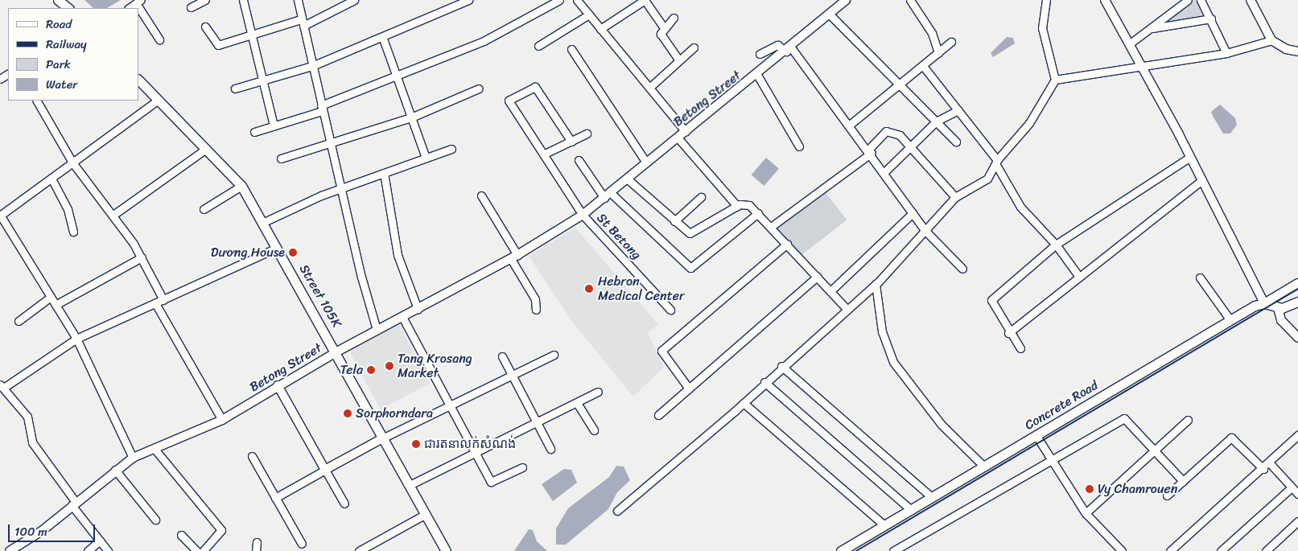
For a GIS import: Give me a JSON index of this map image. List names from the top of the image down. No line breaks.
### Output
{"streets":{"main road":["Street 105K","Concrete Road"],"street":["Betong Street","St Betong"]},"crossings":[["Betong Street","St Betong"],["Betong Street","Street 105K"]],"places":["Dương House","Hebron Medical Center","Tang Krosang Market","Tela","Sorphorndara","ជារតនាលក់សំណង់","Vy Chamrouen"],"legend":["Road","Railway","Park","Water"],"scale_bar":"100 m"}
